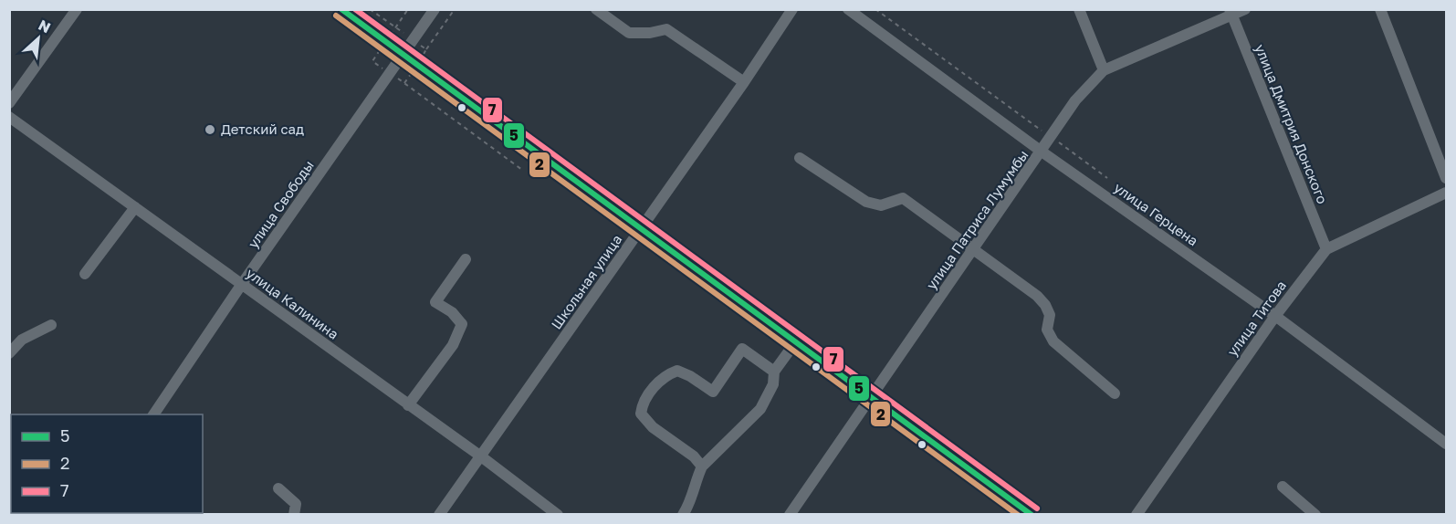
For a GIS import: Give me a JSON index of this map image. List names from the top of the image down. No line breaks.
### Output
{"streets":{"street":["улица Дмитрия Донского","улица Свободы","улица Герцена","улица Патриса Лумумбы","Школьная улица","улица Калинина","улица Титова"]},"crossings":[["улица Дмитрия Донского","улица Патриса Лумумбы"],["улица Дмитрия Донского","улица Титова"],["улица Свободы","улица Калинина"],["улица Герцена","улица Патриса Лумумбы"],["улица Герцена","улица Титова"],["Школьная улица","улица Калинина"]],"places":["Детский сад"],"lines":["transit line 5","transit line 7","transit line 2"],"legend":["5","2","7"],"north":"top right"}
